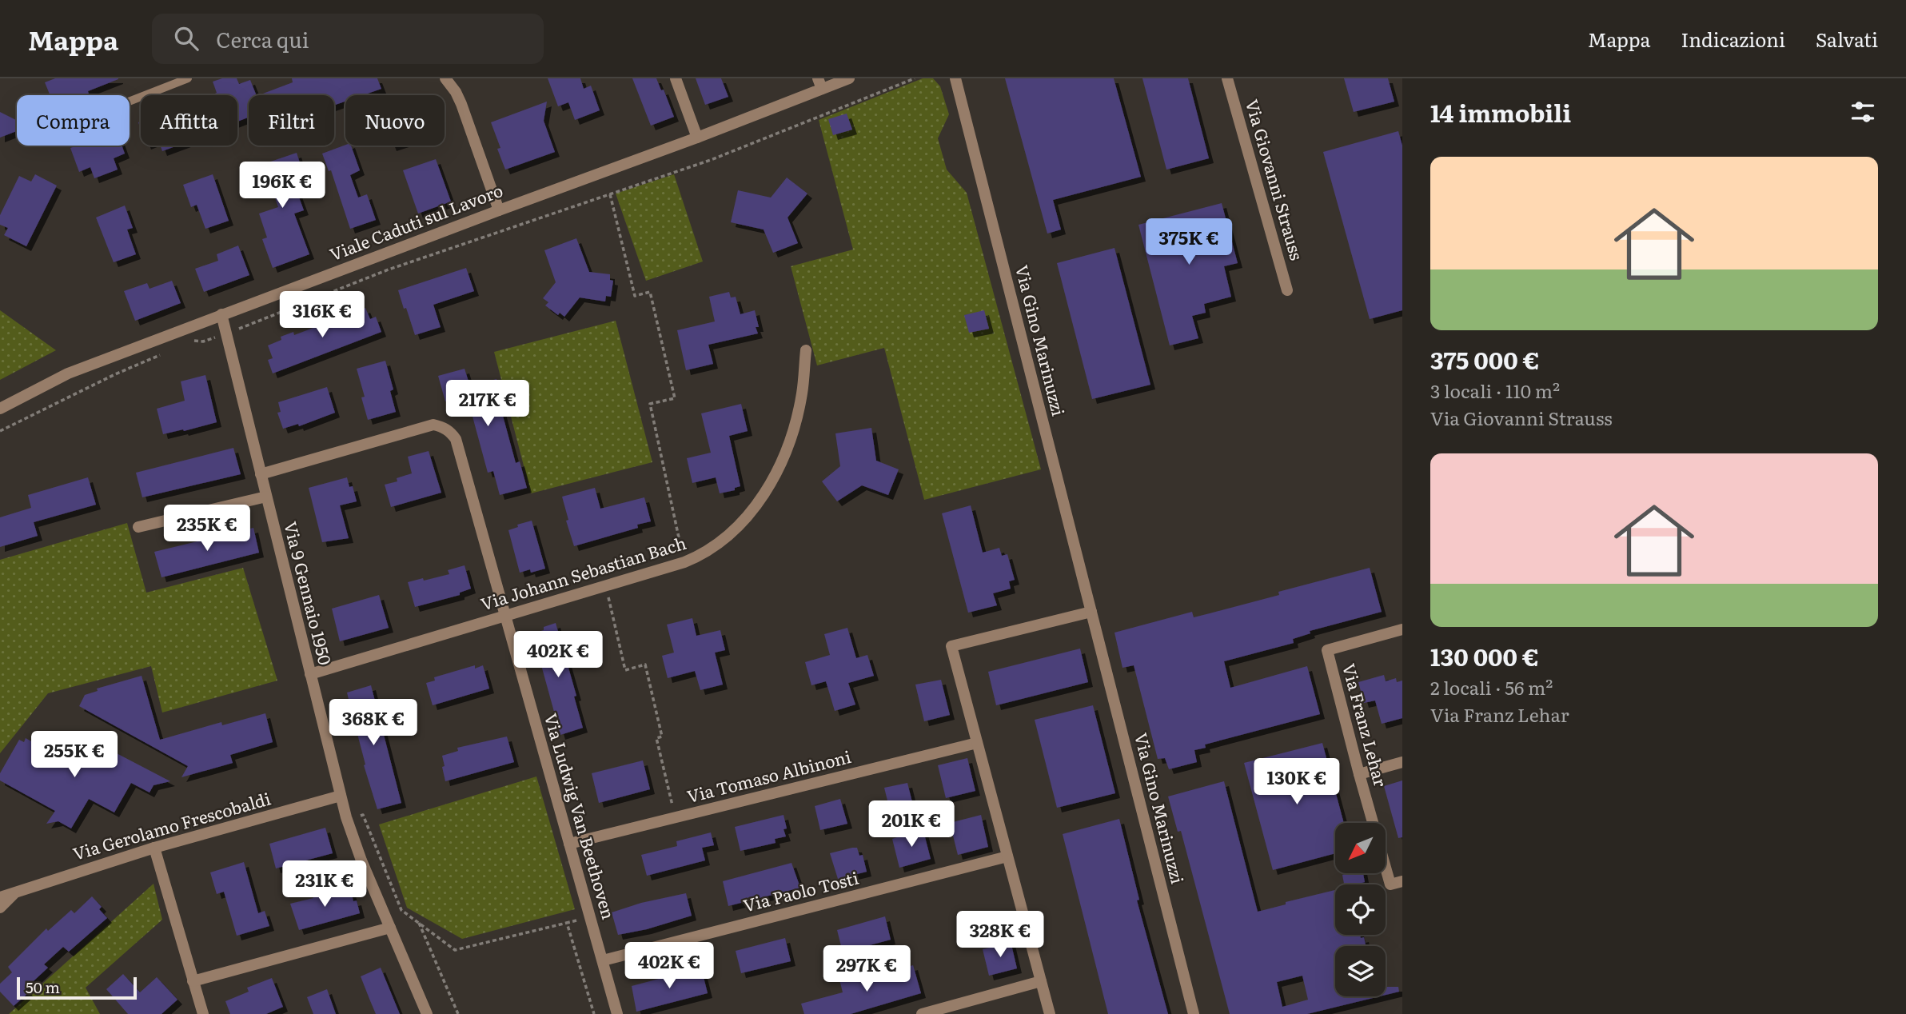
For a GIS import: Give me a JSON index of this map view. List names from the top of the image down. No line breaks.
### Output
{"streets":{"street":["Via Giovanni Strauss","Viale Caduti sul Lavoro","Via Gino Marinuzzi","Via Johann Sebastian Bach","Via 9 Gennaio 1950","Via Franz Lehar","Via Tomaso Albinoni","Via Ludwig Van Beethoven","Via Gerolamo Frescobaldi","Via Paolo Tosti"]},"crossings":[["Viale Caduti sul Lavoro","Via 9 Gennaio 1950"],["Via Johann Sebastian Bach","Via 9 Gennaio 1950"],["Via Johann Sebastian Bach","Via Ludwig Van Beethoven"],["Via 9 Gennaio 1950","Via Ludwig Van Beethoven"],["Via 9 Gennaio 1950","Via Gerolamo Frescobaldi"],["Via Tomaso Albinoni","Via Ludwig Van Beethoven"],["Via Ludwig Van Beethoven","Via Paolo Tosti"]],"scale_bar":"50 m","north":"bottom left","page":{"header":"Mappa","search":"Cerca qui","nav":["Mappa","Indicazioni","Salvati"],"heading":"14 immobili","chip":["Compra","Affitta","Filtri","Nuovo"],"list":[{"name":"375 000 €","note":"3 locali · 110 m² · Via Giovanni Strauss"},{"name":"130 000 €","note":"2 locali · 56 m² · Via Franz Lehar"}],"price":["196K €","375K €","316K €","217K €","235K €","402K €","368K €","255K €","130K €","201K €","231K €","328K €","402K €","297K €"],"scale":"50 m"}}
